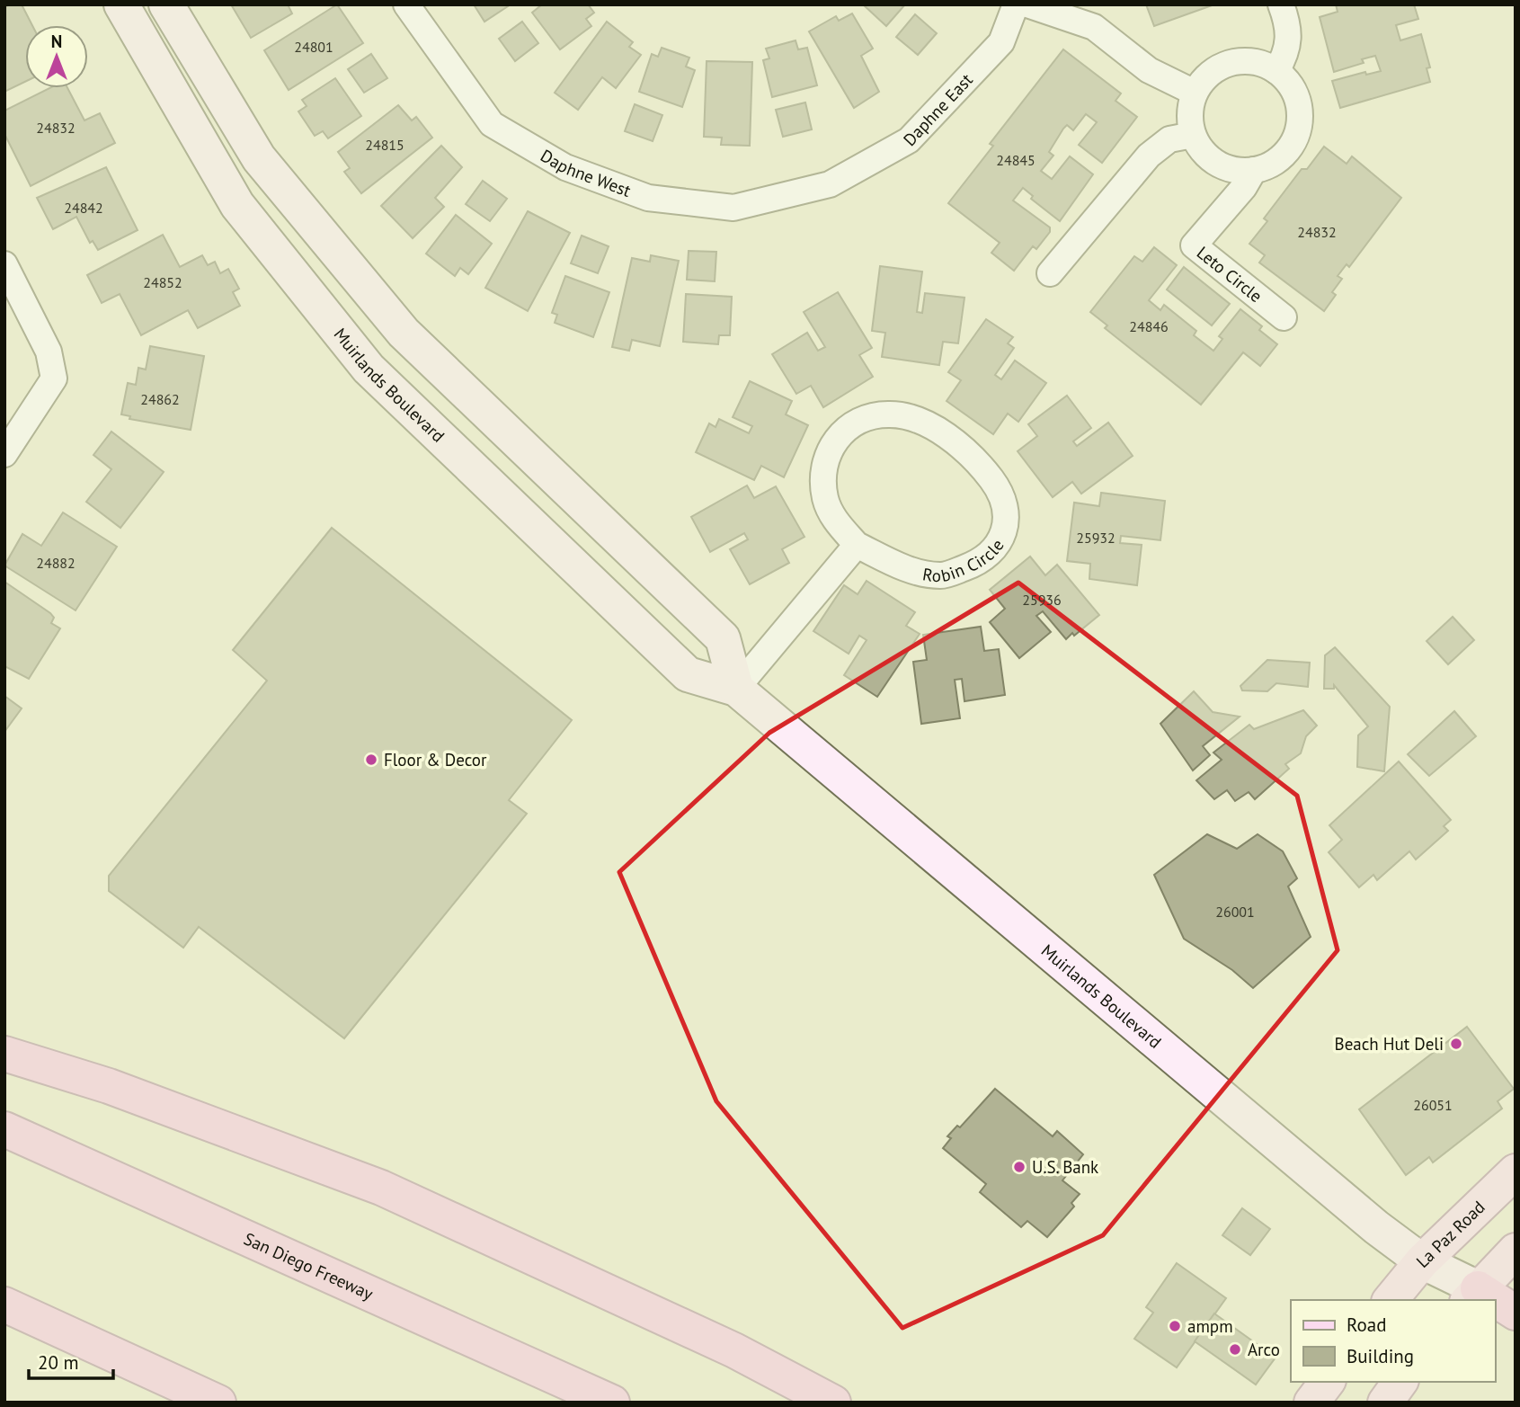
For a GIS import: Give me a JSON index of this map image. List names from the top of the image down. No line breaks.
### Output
{"streets":{"highway":["San Diego Freeway"],"main road":["Muirlands Boulevard","La Paz Road"],"street":["Daphne East","Daphne West","Leto Circle","Robin Circle"]},"crossings":[["Daphne East","Daphne West"],["Muirlands Boulevard","La Paz Road"]],"places":["Floor & Decor","Beach Hut Deli","U.S. Bank","ampm","Arco"],"house_numbers":["24801","24832","24815","24845","24842","24832","24852","24846","24862","25932","24882","25936","26001","26051"],"legend":["Road","Building"],"scale_bar":"20 m","north":"top"}
